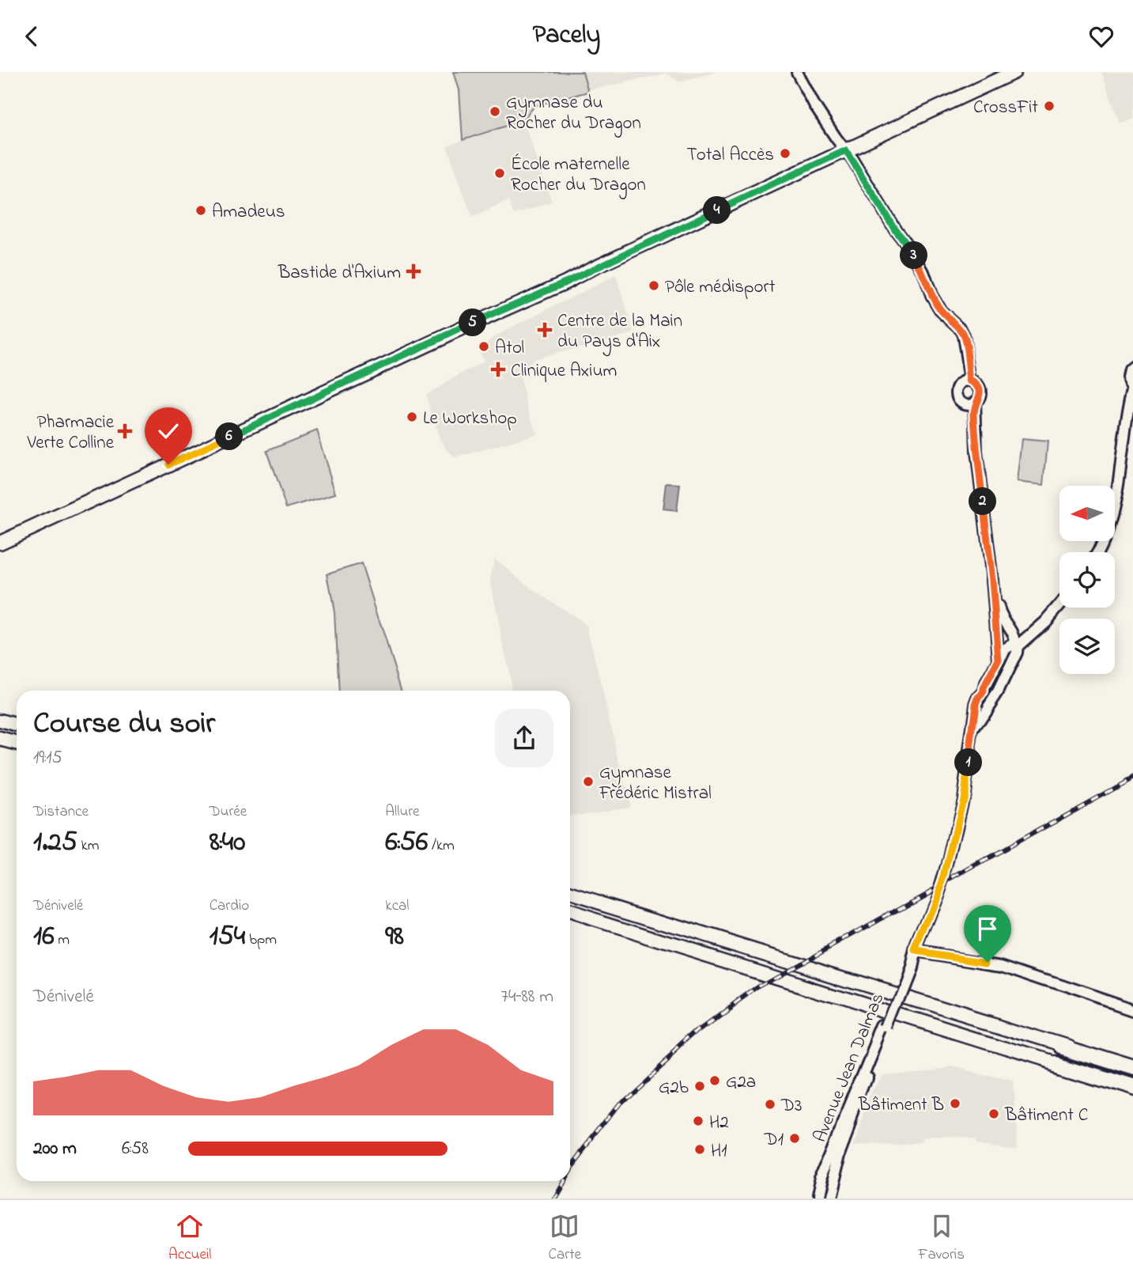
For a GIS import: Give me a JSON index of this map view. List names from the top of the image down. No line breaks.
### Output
{"streets":{"street":["Avenue Jean Dalmas"]},"places":{"other":["CrossFit","Gymnase du Rocher du Dragon","Total Accès","École maternelle Rocher du Dragon","Amadeus","Pôle médisport","Atol","Le Workshop","Gymnase Frédéric Mistral","G2a","G2b","Bâtiment B","D3","Bâtiment C","H2","D1","H1"],"health":["Bastide d'Axium","Centre de la Main du Pays d'Aix","Clinique Axium","Pharmacie Verte Colline"]},"north":"left","page":{"header":"Pacely","pins":["4","3","5","6","2","1"],"heading":["Course du soir","19:15"],"stats":[["Distance","1.25 km"],["Durée","8:40"],["Allure","6:56 /km"],["Dénivelé","16 m"],["Cardio","154 bpm"],["kcal","98"]],"chart":["Dénivelé","74–88 m"],"list":[{"name":"200 m","note":"6:58"}],"tabs":["Accueil","Carte","Favoris"]}}
